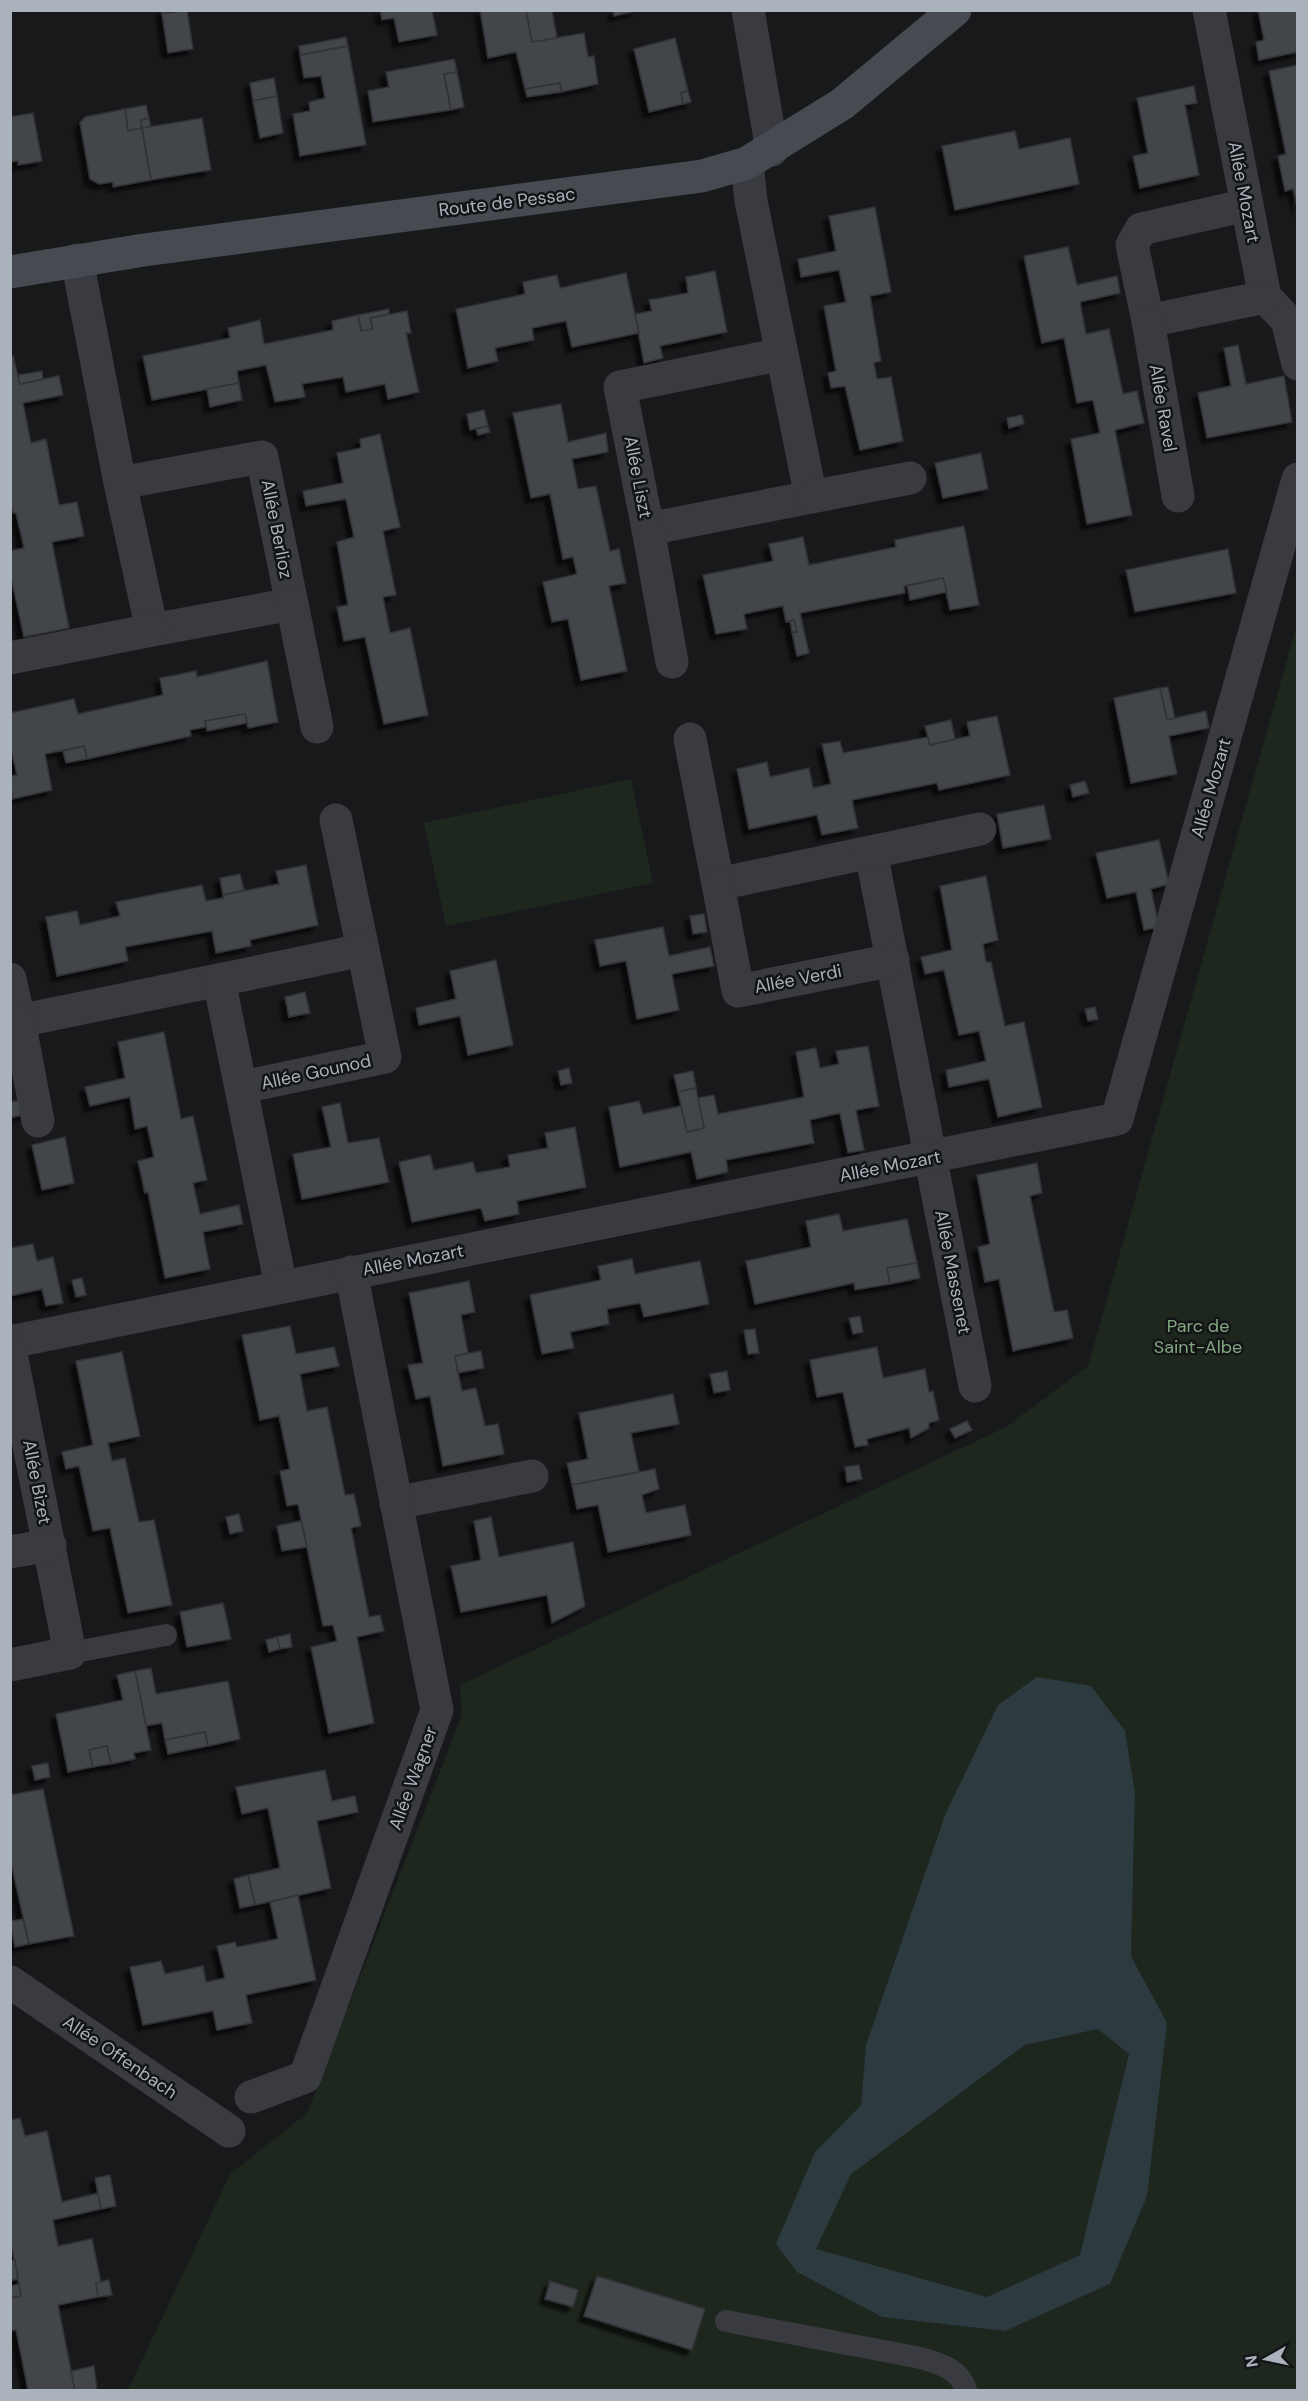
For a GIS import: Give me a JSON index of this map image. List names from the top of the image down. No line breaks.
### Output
{"streets":{"street":["Allée Mozart","Route de Pessac","Allée Ravel","Allée Liszt","Allée Berlioz","Allée Verdi","Allée Gounod","Allée Massenet","Allée Bizet","Allée Wagner","Allée Offenbach"]},"crossings":[["Allée Mozart","Allée Ravel"],["Allée Mozart","Allée Gounod"],["Allée Mozart","Allée Massenet"],["Allée Mozart","Allée Wagner"]],"parks":["Parc de Saint-Albe"],"north":"left"}
